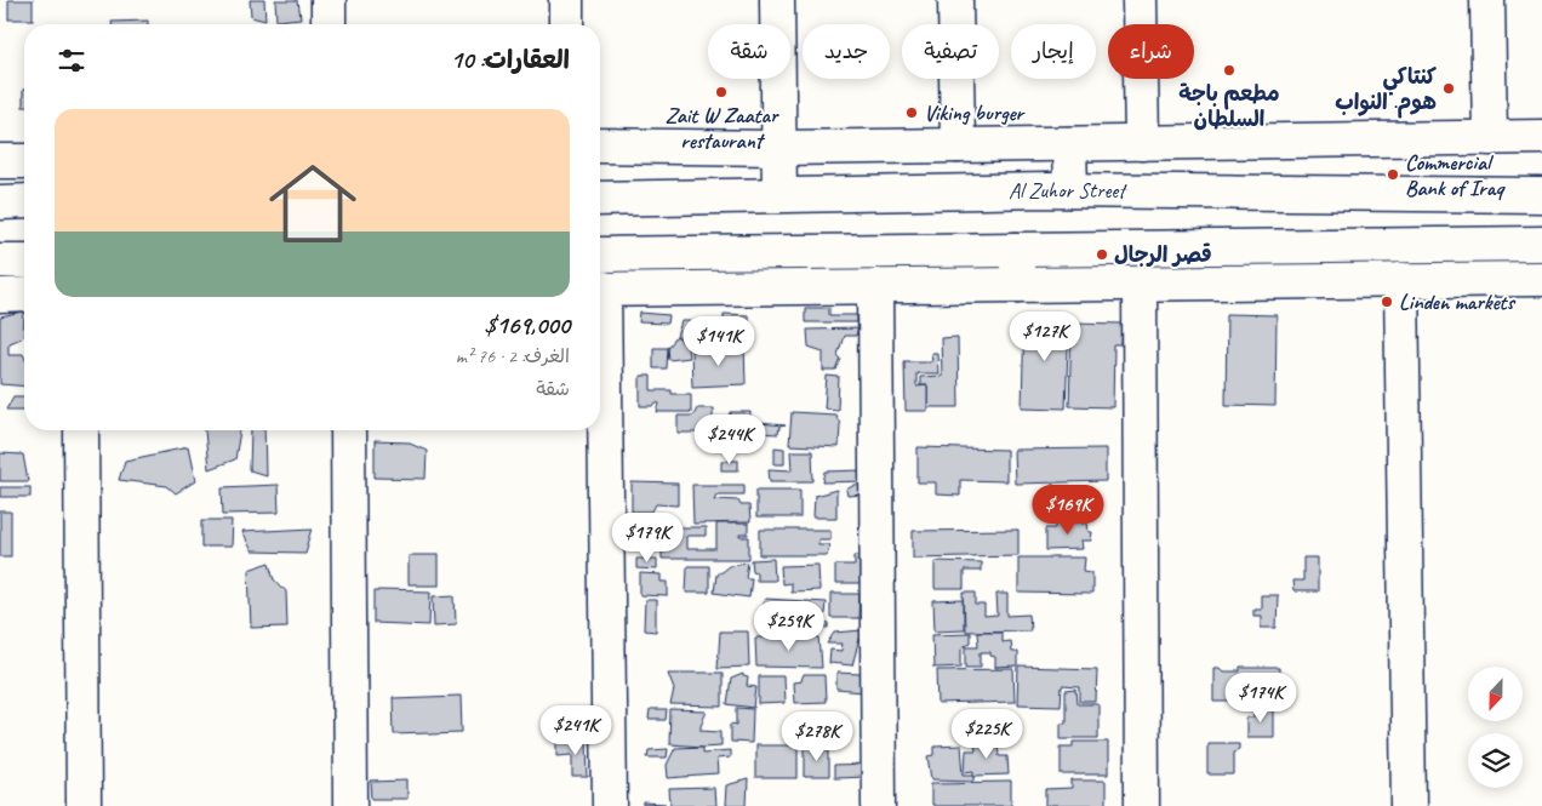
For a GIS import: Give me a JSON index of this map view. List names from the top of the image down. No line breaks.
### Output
{"streets":{"street":["Al Zuhor Street"]},"places":["مطعم باجة السلطان","كنتاكي هوم. النواب","Zait W Zaatar restaurant","Viking burger","Commercial Bank of Iraq","قصر الرجال","Linden markets"],"north":"bottom","page":{"chip":["شراء","إيجار","تصفية","جديد","شقة"],"heading":"العقارات: 10","list":[{"name":"$169,000","note":"الغرف: 2 · 76 m² · شقة"}],"price":["$127K","$141K","$244K","$169K","$179K","$259K","$174K","$241K","$225K","$278K"]}}
